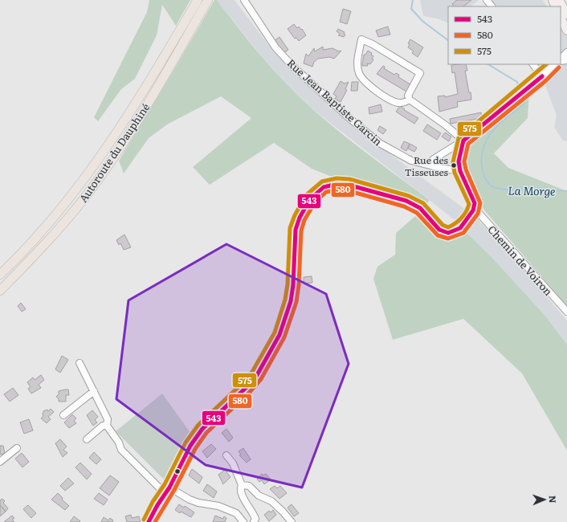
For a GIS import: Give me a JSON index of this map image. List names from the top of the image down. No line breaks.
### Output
{"streets":{"highway":["Autoroute du Dauphiné"],"street":["Rue Jean Baptiste Garcin","Chemin de Voiron"]},"water":["La Morge"],"places":["Rue des Tisseuses"],"lines":["transit line 575","transit line 580","transit line 543"],"legend":["543","580","575"],"north":"right"}
